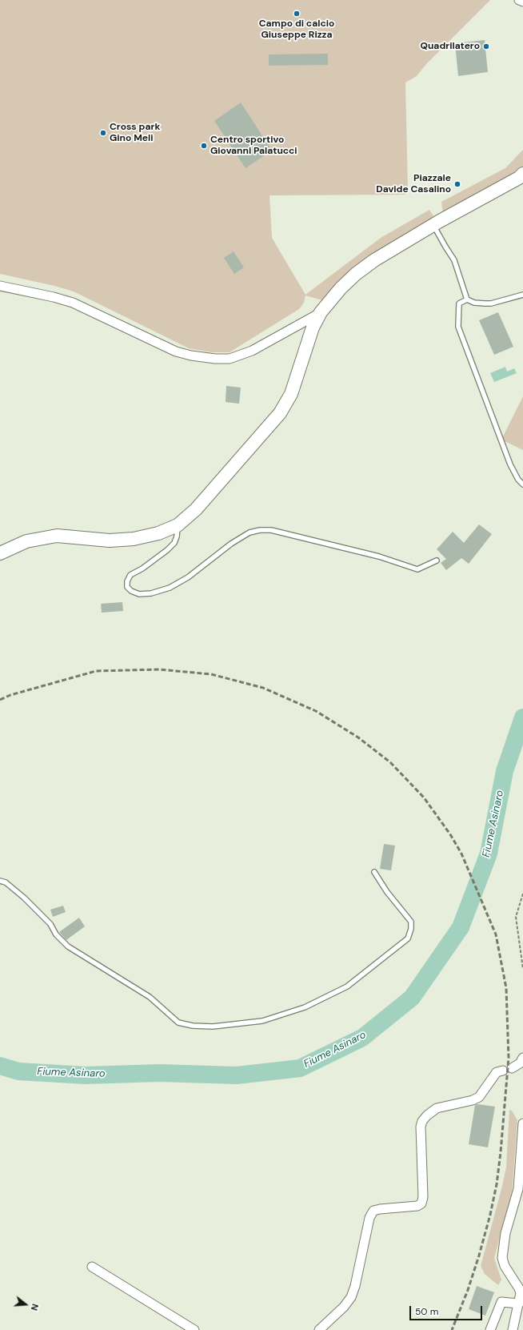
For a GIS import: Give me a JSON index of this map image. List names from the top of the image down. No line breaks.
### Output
{"water":["Fiume Asinaro"],"places":["Campo di calcio Giuseppe Rizza","Quadrilatero","Cross park Gino Meli","Centro sportivo Giovanni Palatucci","Piazzale Davide Casalino"],"scale_bar":"50 m","north":"right"}
